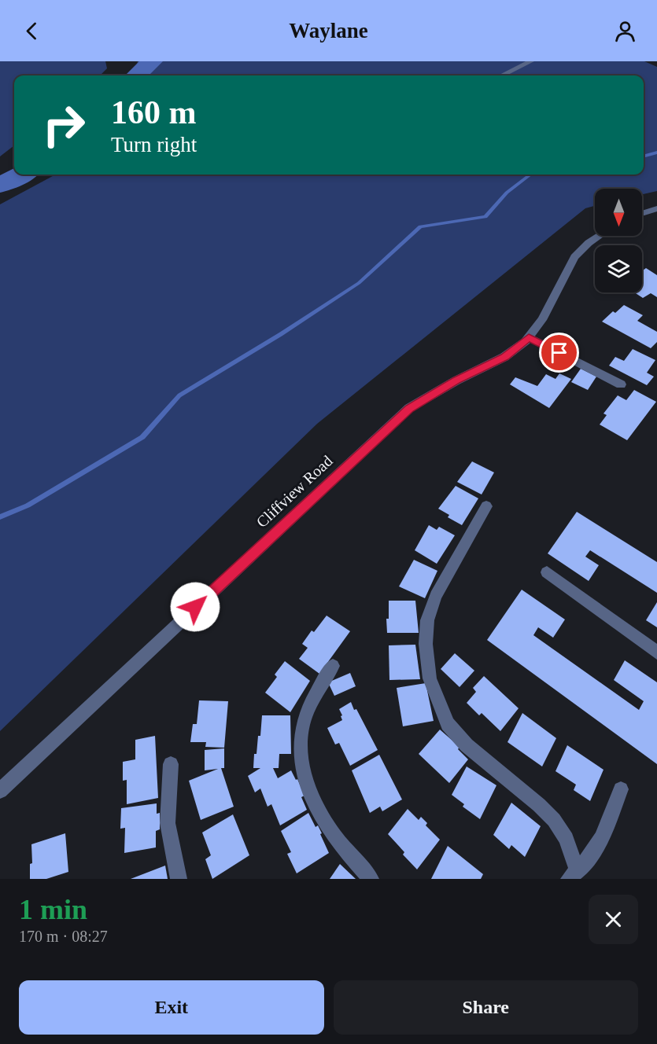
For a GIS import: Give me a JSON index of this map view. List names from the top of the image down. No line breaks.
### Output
{"streets":{"street":["Cliffview Road"]},"north":"bottom","page":{"header":"Waylane","turn":["160 m","Turn right"],"heading":["1 min","170 m · 08:27"],"buttons":["Exit","Share"]}}
